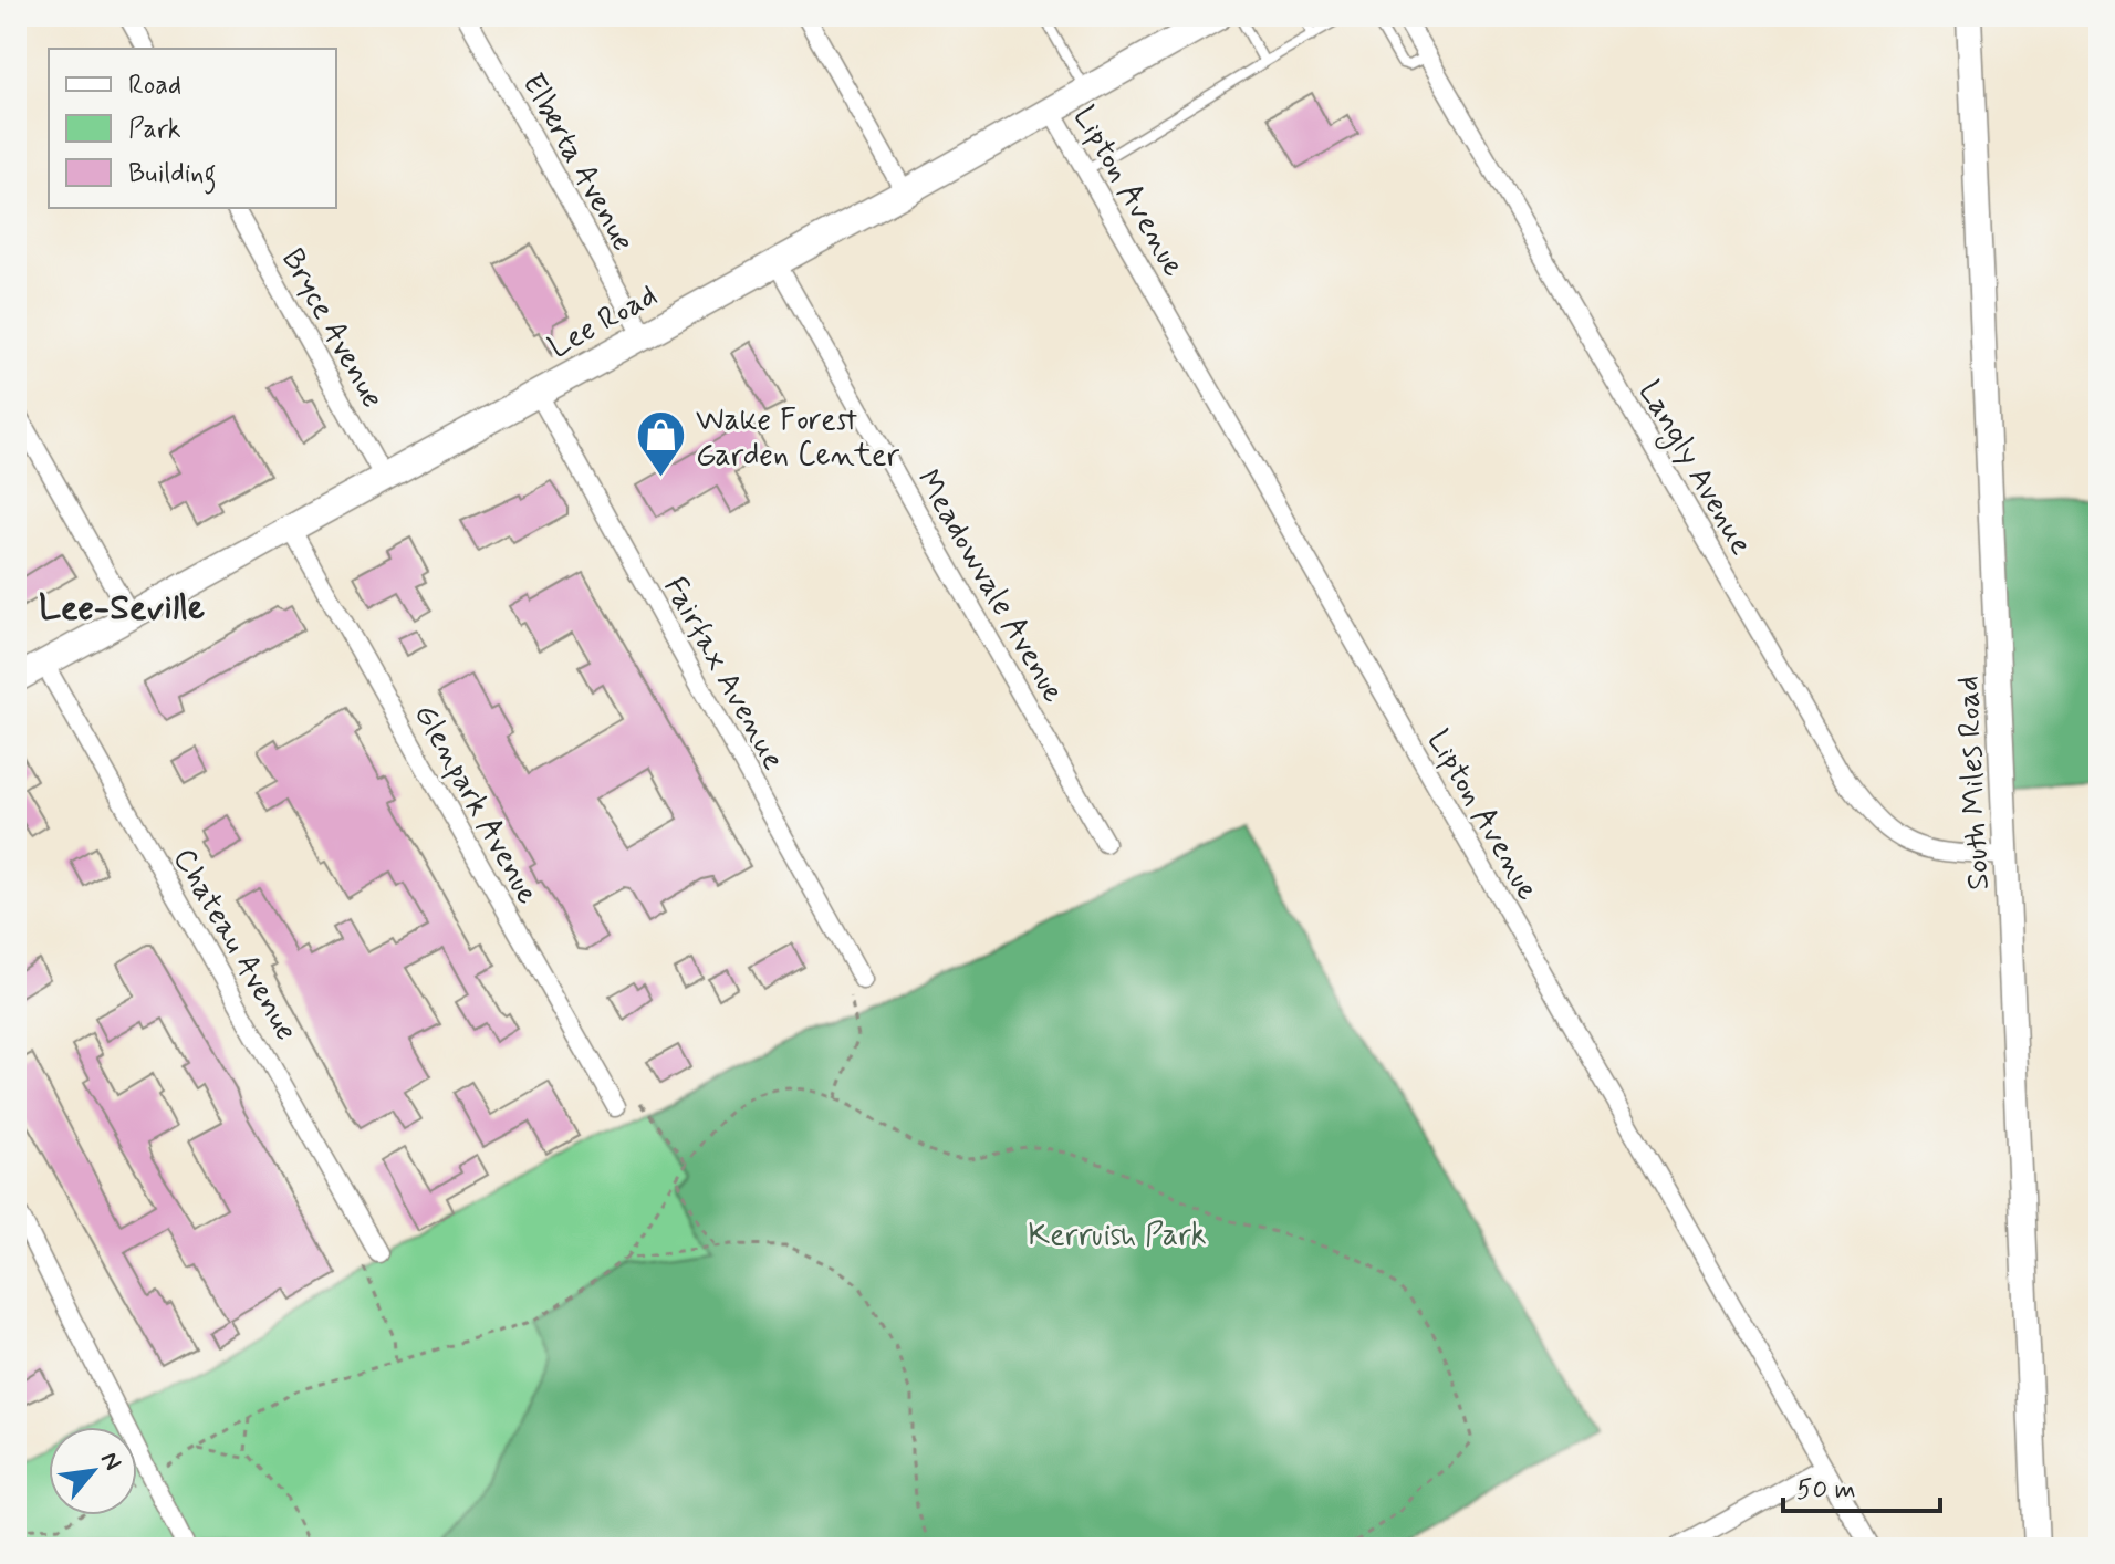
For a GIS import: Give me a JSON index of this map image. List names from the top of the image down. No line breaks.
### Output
{"streets":{"main road":["Lee Road"],"street":["Elberta Avenue","Lipton Avenue","Bryce Avenue","Langly Avenue","Meadowvale Avenue","Fairfax Avenue","South Miles Road","Glenpark Avenue","Chateau Avenue"]},"crossings":[["Elberta Avenue","Lee Road"],["Lipton Avenue","Lee Road"],["Lee Road","Bryce Avenue"],["Lee Road","Meadowvale Avenue"],["Lee Road","Fairfax Avenue"],["Lee Road","Glenpark Avenue"],["Lee Road","Chateau Avenue"],["Langly Avenue","South Miles Road"]],"districts":["Lee-Seville"],"parks":["Kerruish Park"],"places":{"shop":["Wake Forest Garden Center"]},"legend":["Road","Park","Building"],"scale_bar":"50 m","north":"top right"}
